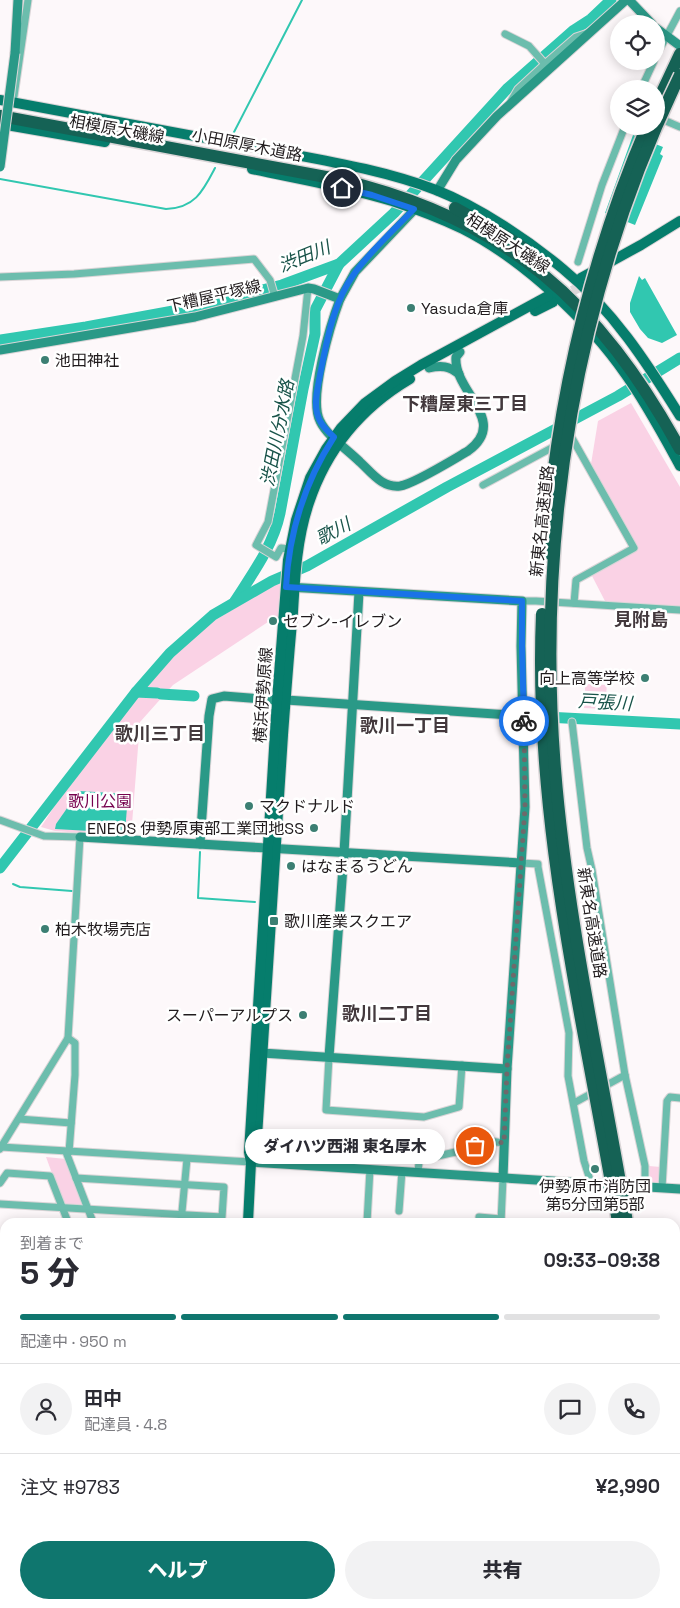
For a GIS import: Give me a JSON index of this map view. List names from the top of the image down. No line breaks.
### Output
{"streets":{"highway":["小田原厚木道路","新東名高速道路"],"main road":["相模原大磯線","横浜伊勢原線"],"street":["下糟屋平塚線"]},"crossings":[["相模原大磯線","小田原厚木道路"]],"districts":["下糟屋東三丁目","見附島","歌川一丁目","歌川三丁目","歌川二丁目"],"water":["渋田川","渋田川分水路","歌川","戸張川"],"parks":["歌川公園"],"places":{"other":["Yasuda倉庫","池田神社","セブン-イレブン","向上高等学校","マクドナルド","ENEOS 伊勢原東部工業団地SS","はなまるうどん","柏木牧場売店","スーパーアルプス","ダイハツ西湘 東名厚木","伊勢原市消防団 第5分団第5部"],"transit":["歌川産業スクエア"]},"page":{"bubble":"ダイハツ西湘 東名厚木","heading":["5 分","到着まで","09:33–09:38"],"panel":["田中","配達員 · 4.8","注文 #9783","¥2,990"],"bar":"配達中 · 950 m","buttons":["ヘルプ","共有"]}}
